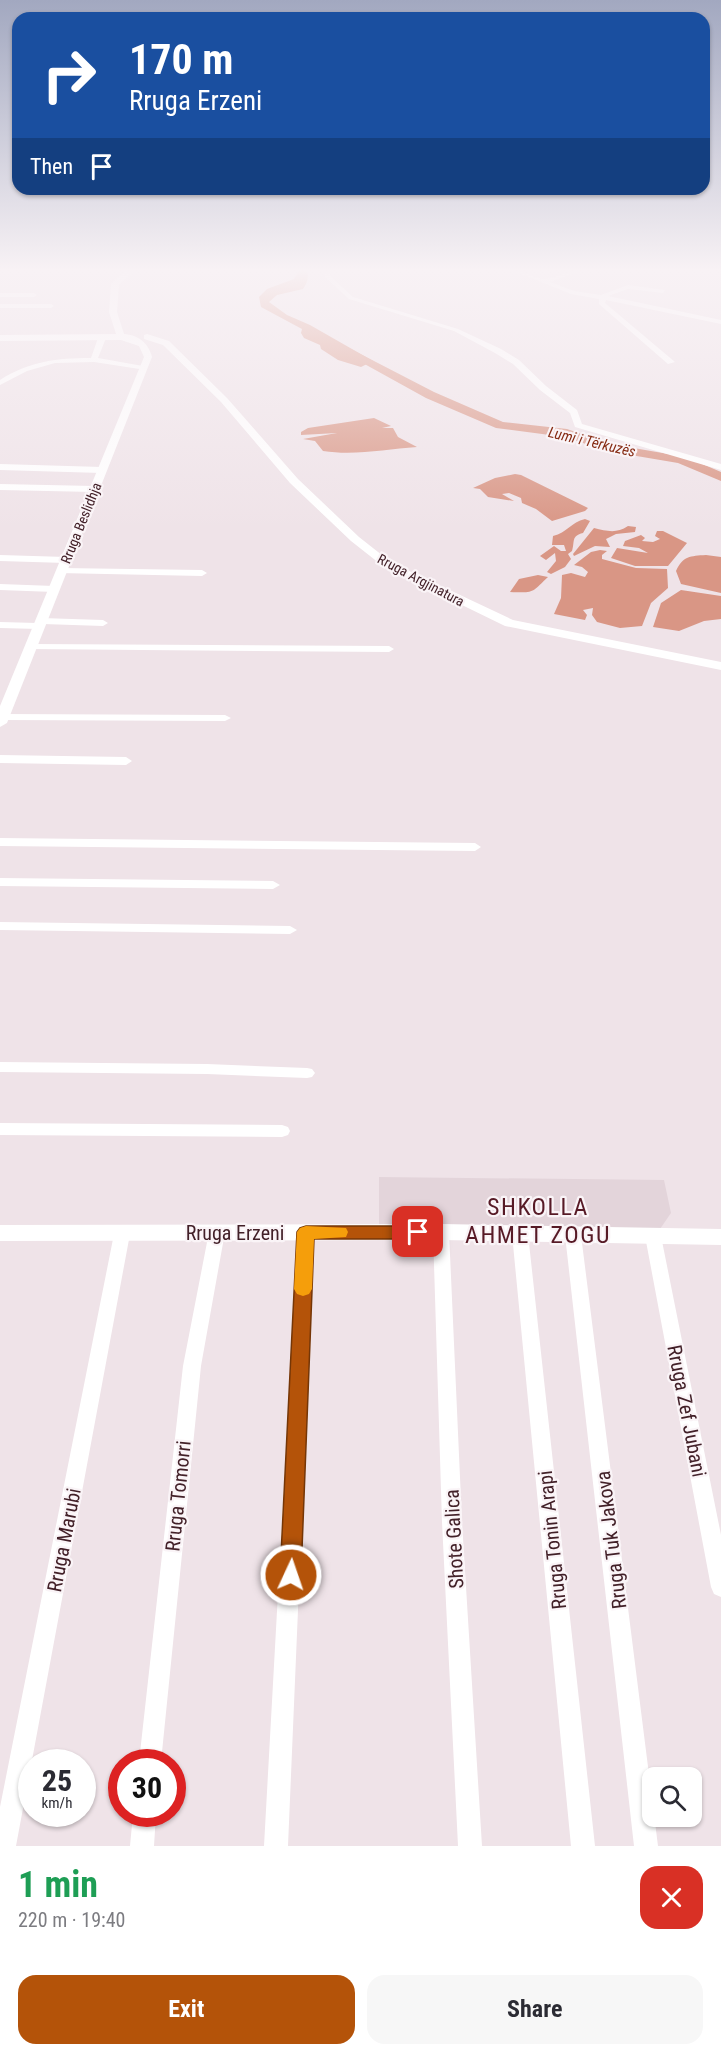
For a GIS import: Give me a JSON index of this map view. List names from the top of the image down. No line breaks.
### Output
{"streets":{"street":["Rruga Beslidhja","Rruga Argjinatura","Rruga Erzeni","Rruga Zef Jubani","Rruga Tomorri","Shote Galica","Rruga Marubi","Rruga Tonin Arapi","Rruga Tuk Jakova"]},"crossings":[["Rruga Erzeni","Rruga Zef Jubani"],["Rruga Erzeni","Rruga Tomorri"],["Rruga Erzeni","Shote Galica"],["Rruga Erzeni","Rruga Marubi"],["Rruga Erzeni","Rruga Tonin Arapi"],["Rruga Erzeni","Rruga Tuk Jakova"]],"districts":["SHKOLLA AHMET ZOGU"],"water":["Lumi i Tërkuzës"],"page":{"turn":["170 m","Rruga Erzeni"],"then":"Then","speed":"25 km/h","limit":"30","heading":["1 min","220 m · 19:40"],"buttons":["Exit","Share"]}}
